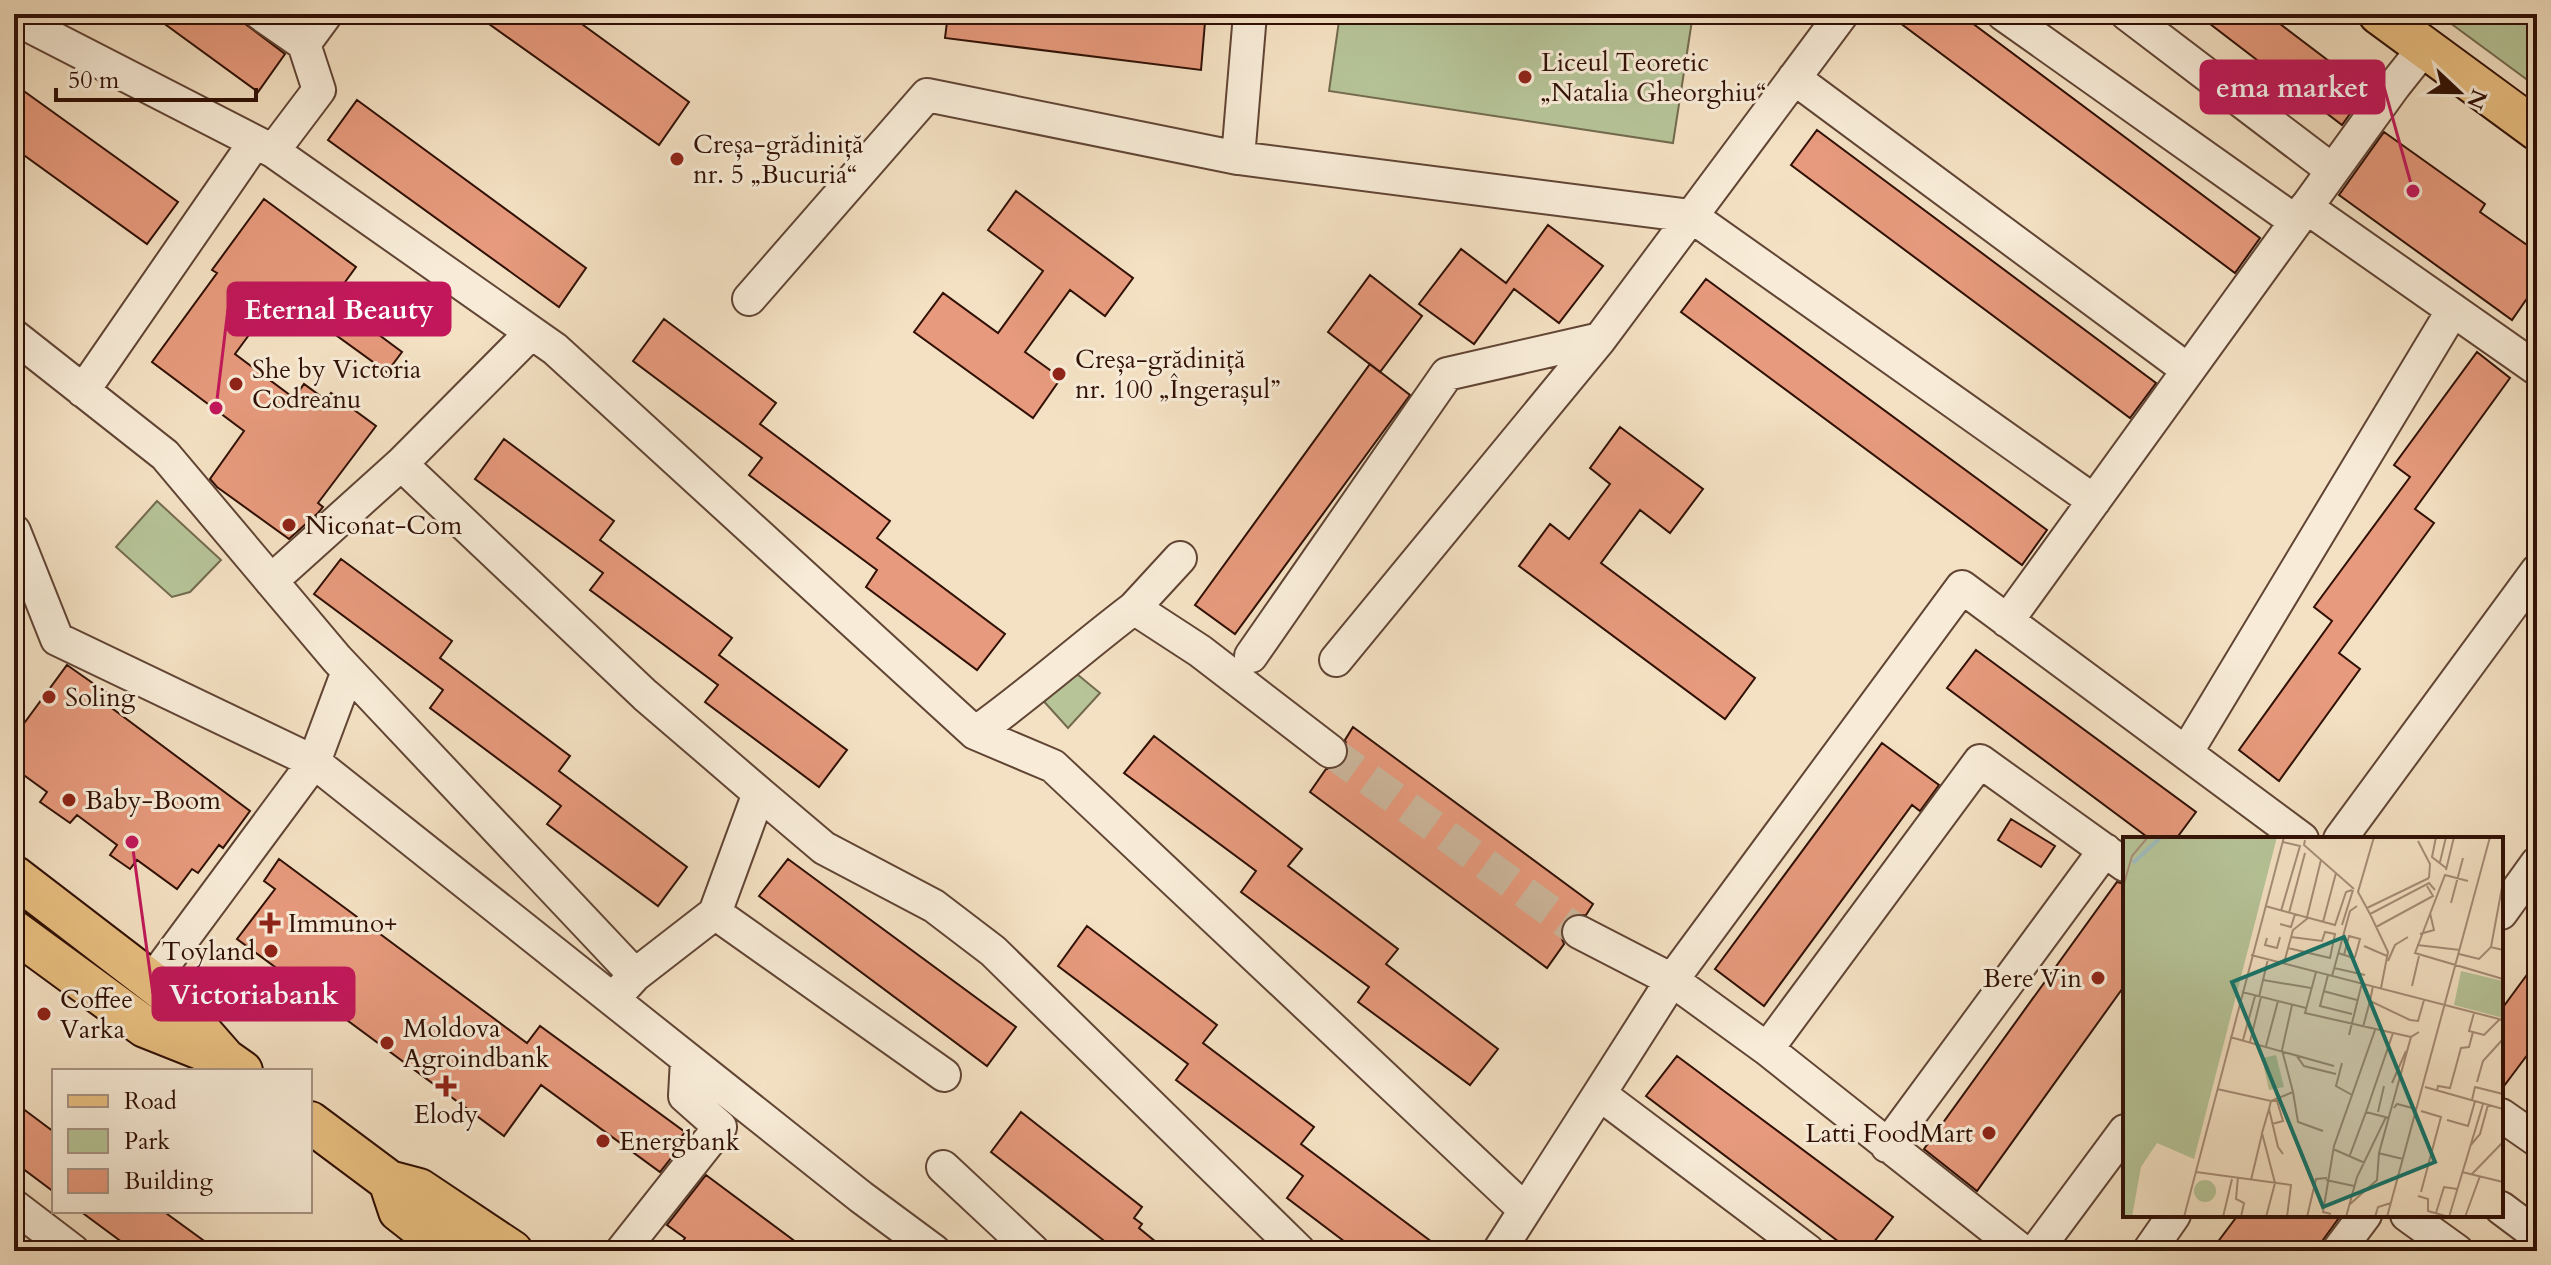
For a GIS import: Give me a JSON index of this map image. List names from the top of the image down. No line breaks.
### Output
{"places":{"other":["Liceul Teoretic „Natalia Gheorghiu“","Creșa-grădiniță nr. 5 „Bucuria“","ema market","Creșa-grădiniță nr. 100 „Îngerașul”","She by Victoria Codreanu","Eternal Beauty","Niconat-Com","Soling","Baby-Boom","Victoriabank","Toyland","Bere Vin","Coffee Varka","Moldova Agroindbank","Latti FoodMart","Energbank"],"health":["Immuno+","Elody"]},"legend":["Road","Park","Building"],"scale_bar":"50 m","north":"right"}
